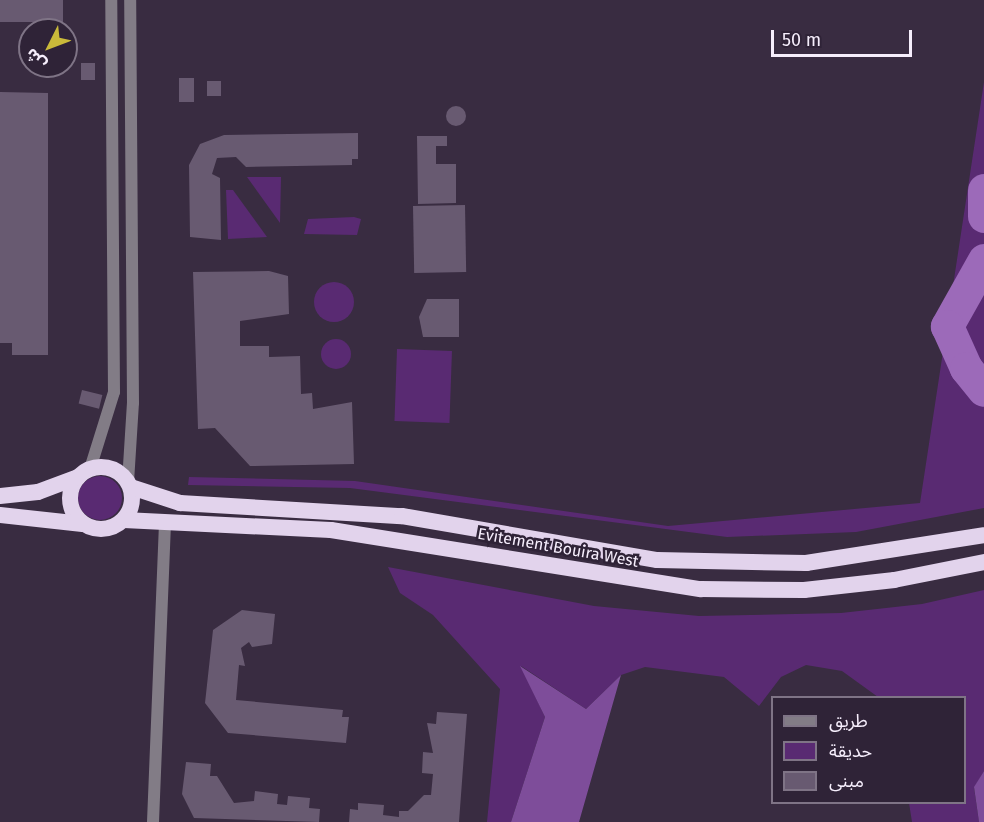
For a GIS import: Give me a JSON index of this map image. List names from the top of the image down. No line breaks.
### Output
{"streets":{"highway":["Evitement Bouira West"]},"legend":["طريق","حديقة","مبنى"],"scale_bar":"50 m","north":"bottom left"}
